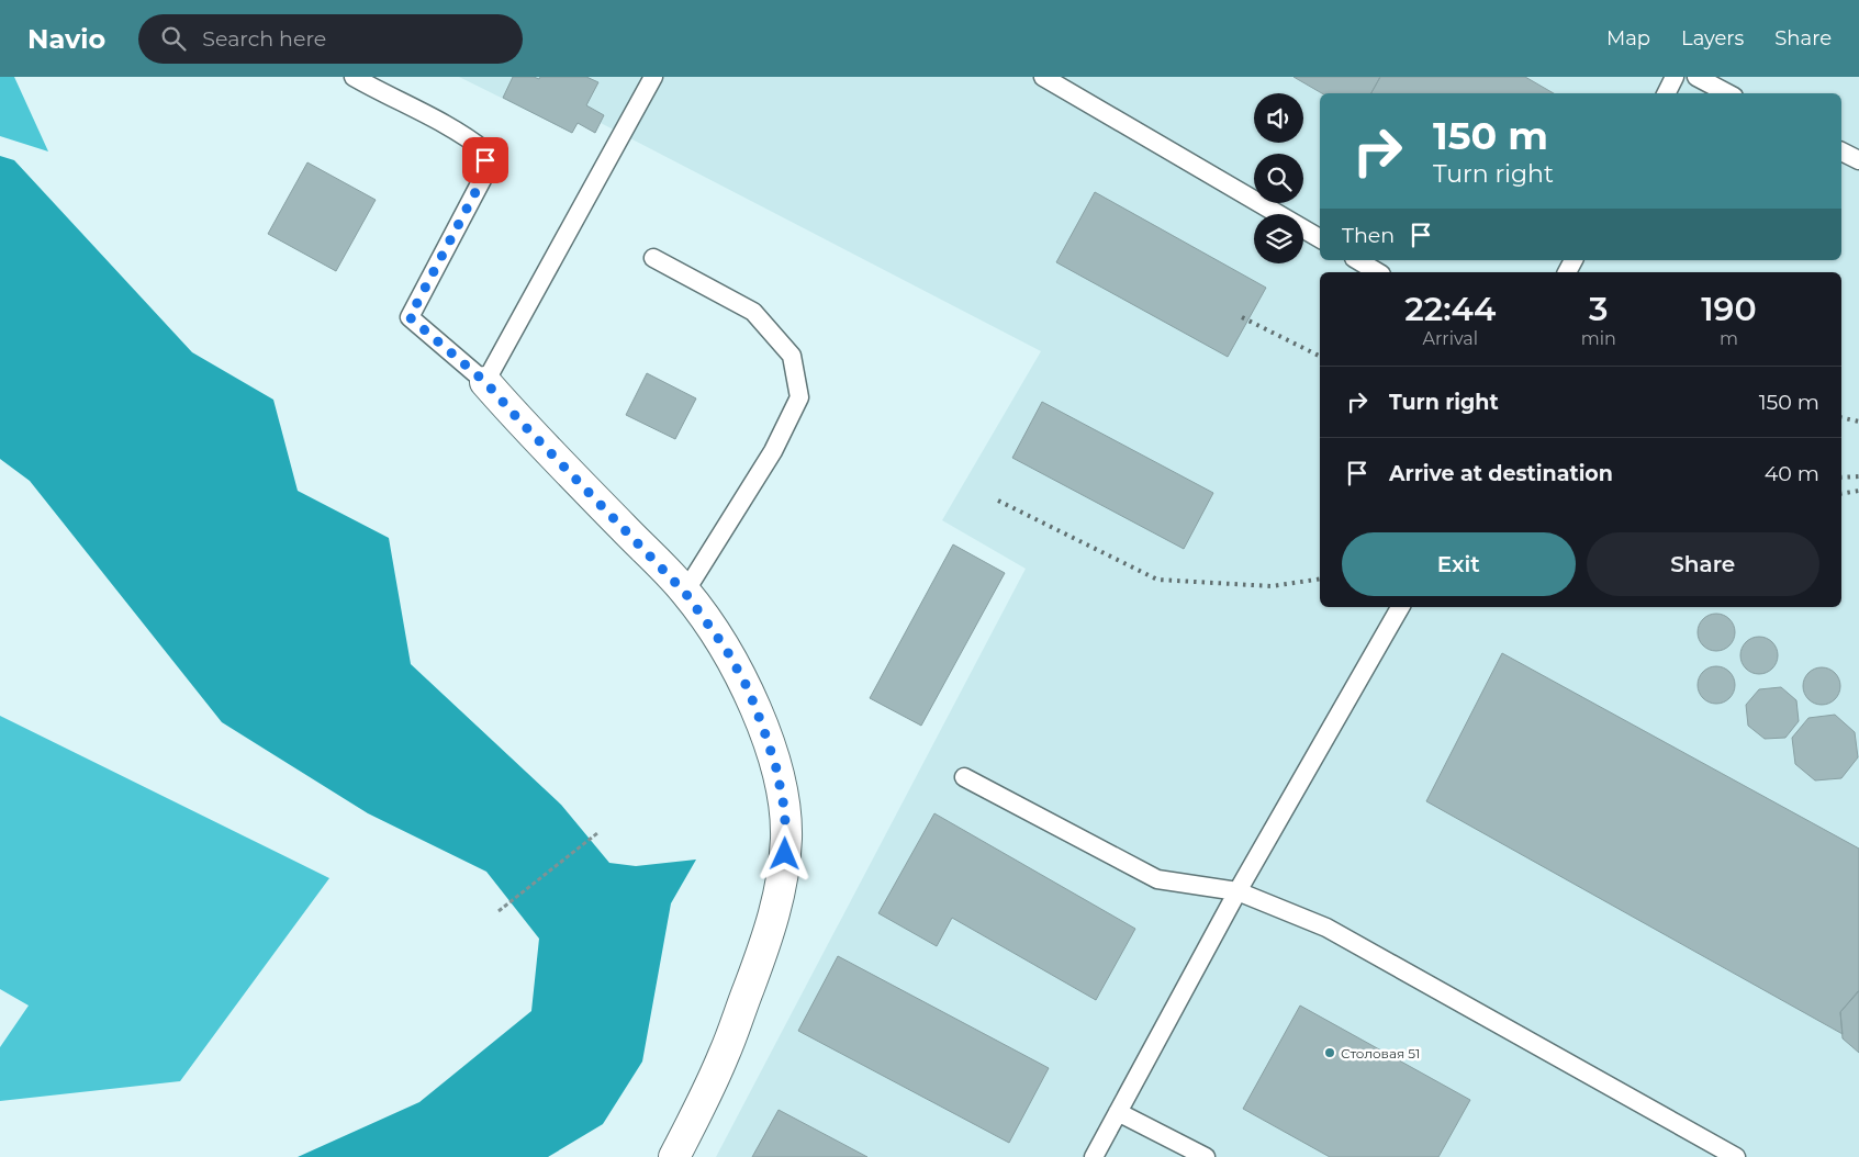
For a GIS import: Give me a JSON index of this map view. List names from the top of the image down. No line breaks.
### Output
{"places":["Столовая 51"],"page":{"header":"Navio","search":"Search here","nav":["Map","Layers","Share"],"turn":["150 m","Turn right"],"then":"Then","eta":["22:44","Arrival","3","min","190","m"],"list":[{"name":"Turn right","value":"150 m"},{"name":"Arrive at destination","value":"40 m"}],"buttons":["Exit","Share"]}}
